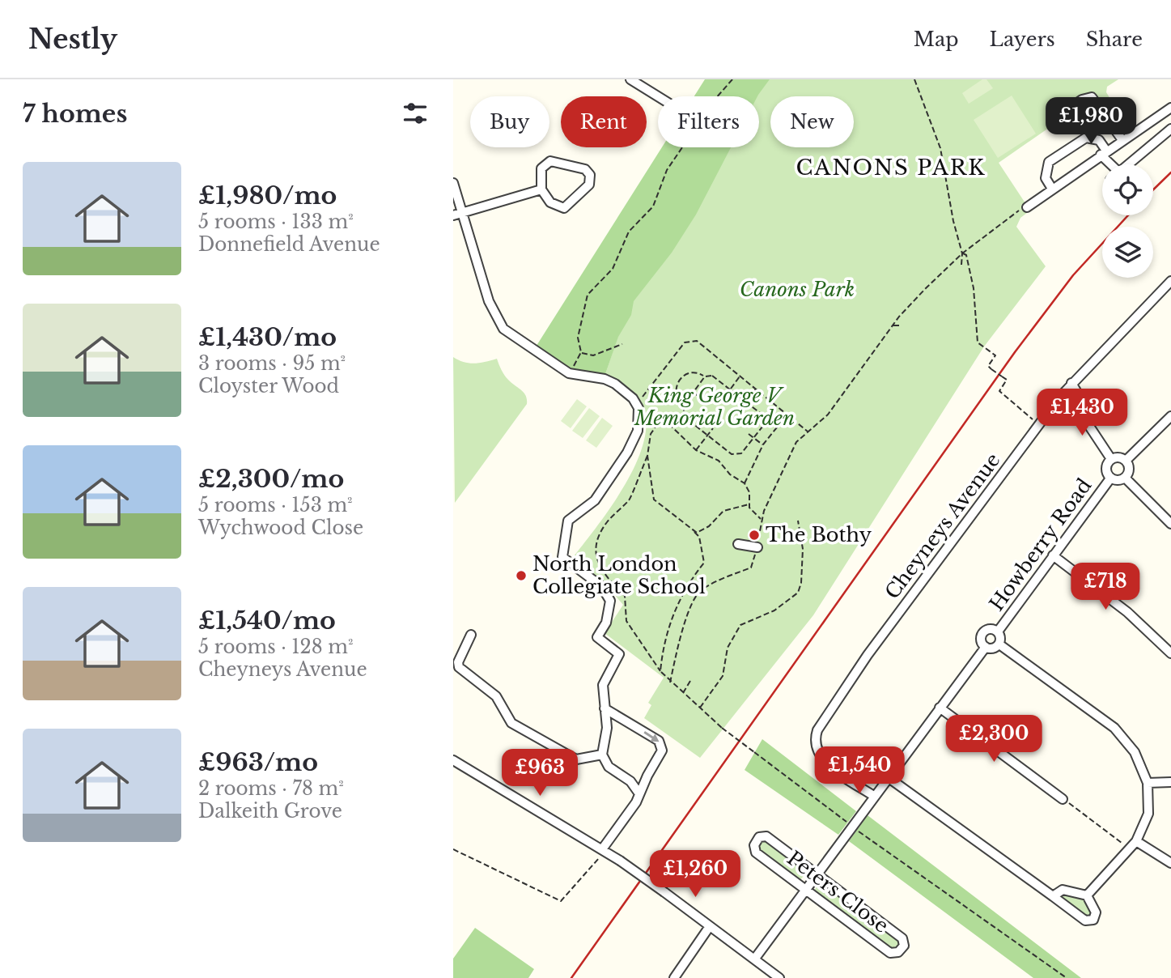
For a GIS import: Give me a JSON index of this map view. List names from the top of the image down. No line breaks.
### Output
{"streets":{"street":["Cheyneys Avenue","Howberry Road","Peters Close"]},"districts":["CANONS PARK"],"parks":["Canons Park","King George V Memorial Garden"],"places":["The Bothy","North London Collegiate School"],"page":{"header":"Nestly","nav":["Map","Layers","Share"],"heading":"7 homes","chip":["Buy","Rent","Filters","New"],"price":["£1,980","£1,430","£718","£2,300","£1,540","£963","£1,260"],"list":[{"name":"£1,980/mo","note":"5 rooms · 133 m² · Donnefield Avenue"},{"name":"£1,430/mo","note":"3 rooms · 95 m² · Cloyster Wood"},{"name":"£2,300/mo","note":"5 rooms · 153 m² · Wychwood Close"},{"name":"£1,540/mo","note":"5 rooms · 128 m² · Cheyneys Avenue"},{"name":"£963/mo","note":"2 rooms · 78 m² · Dalkeith Grove"}]}}
